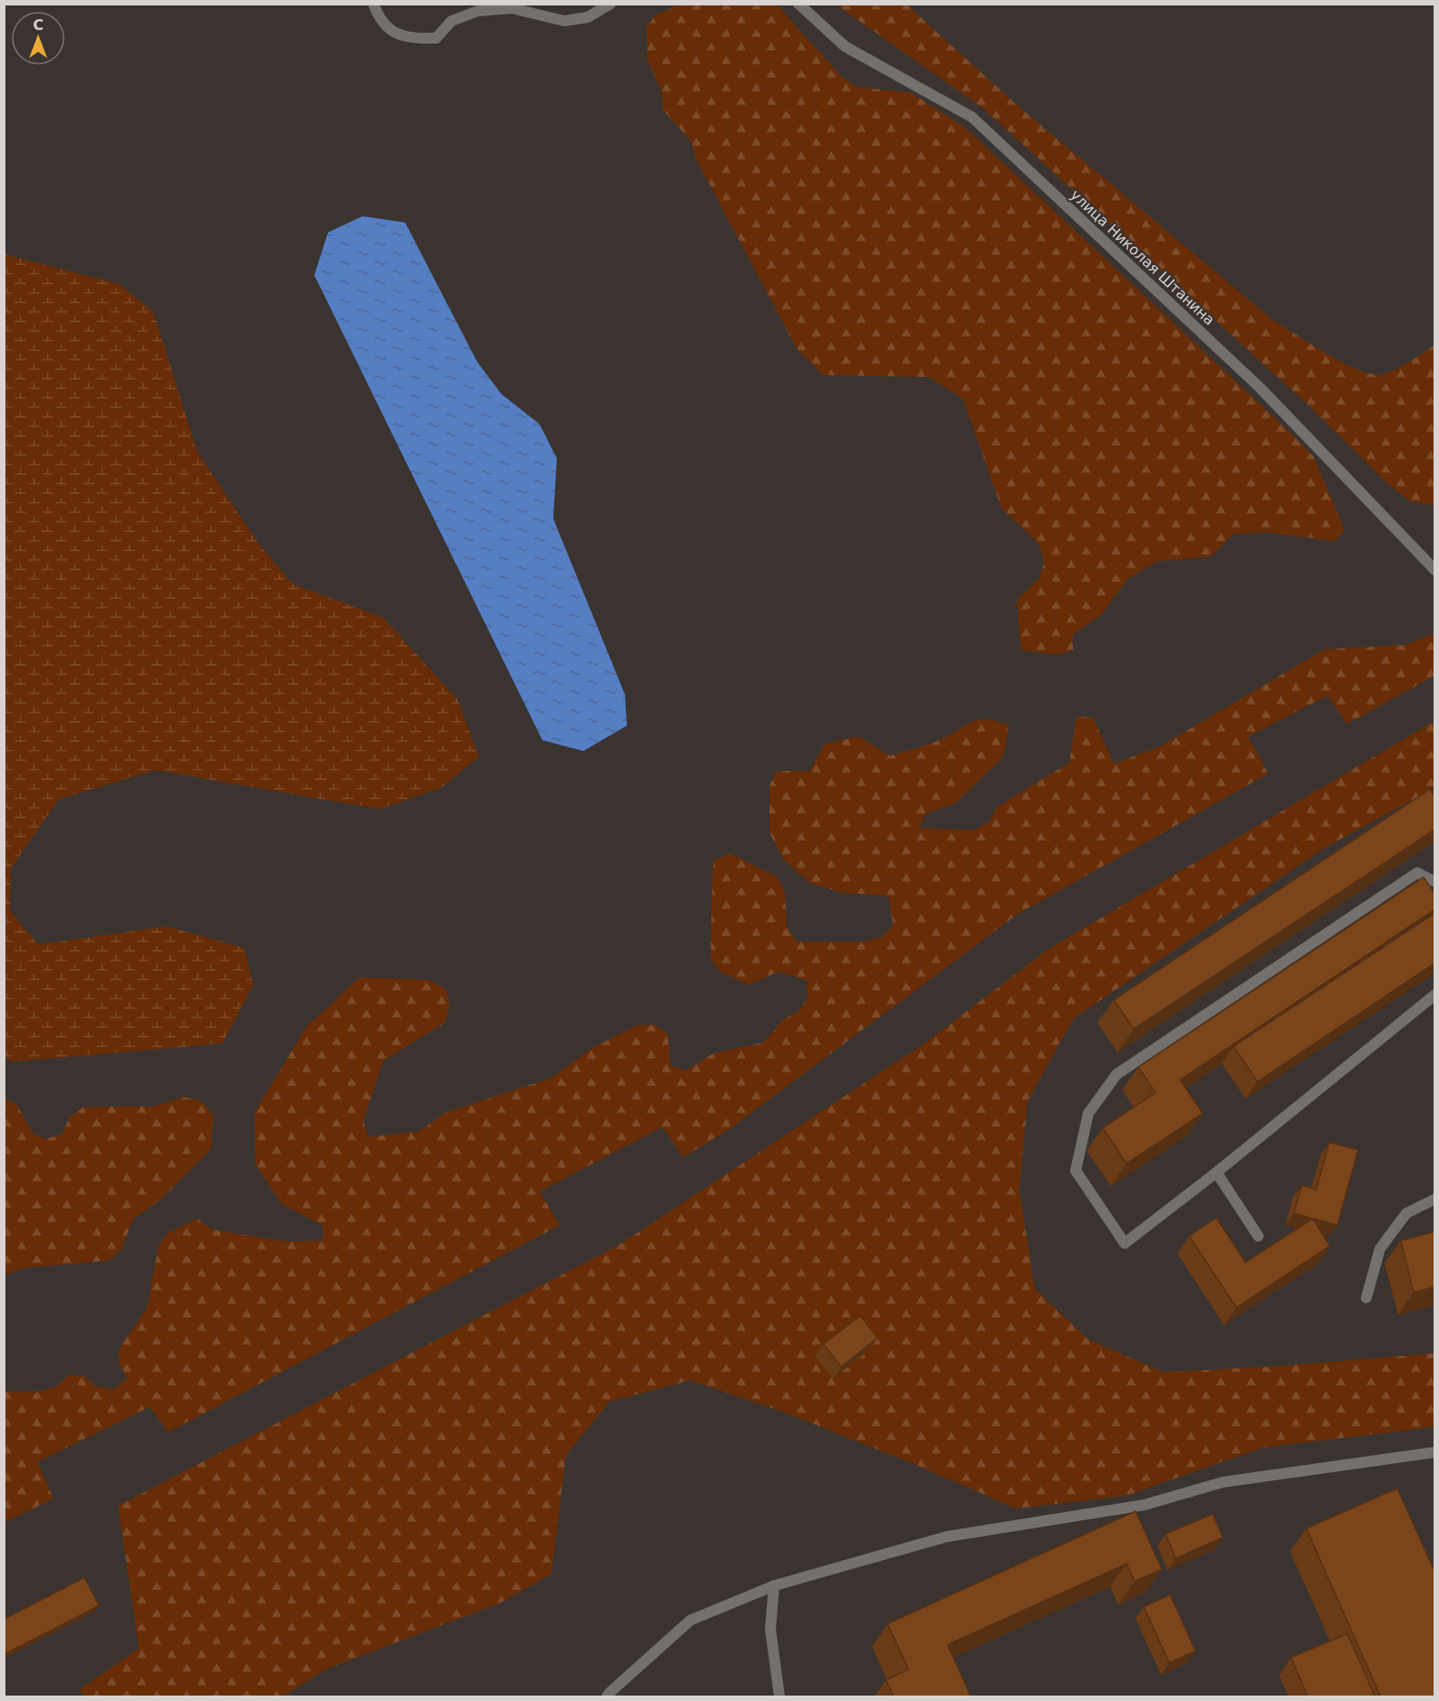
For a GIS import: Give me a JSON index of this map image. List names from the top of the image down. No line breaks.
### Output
{"streets":{"street":["улица Николая Штанина"]},"north":"top"}
